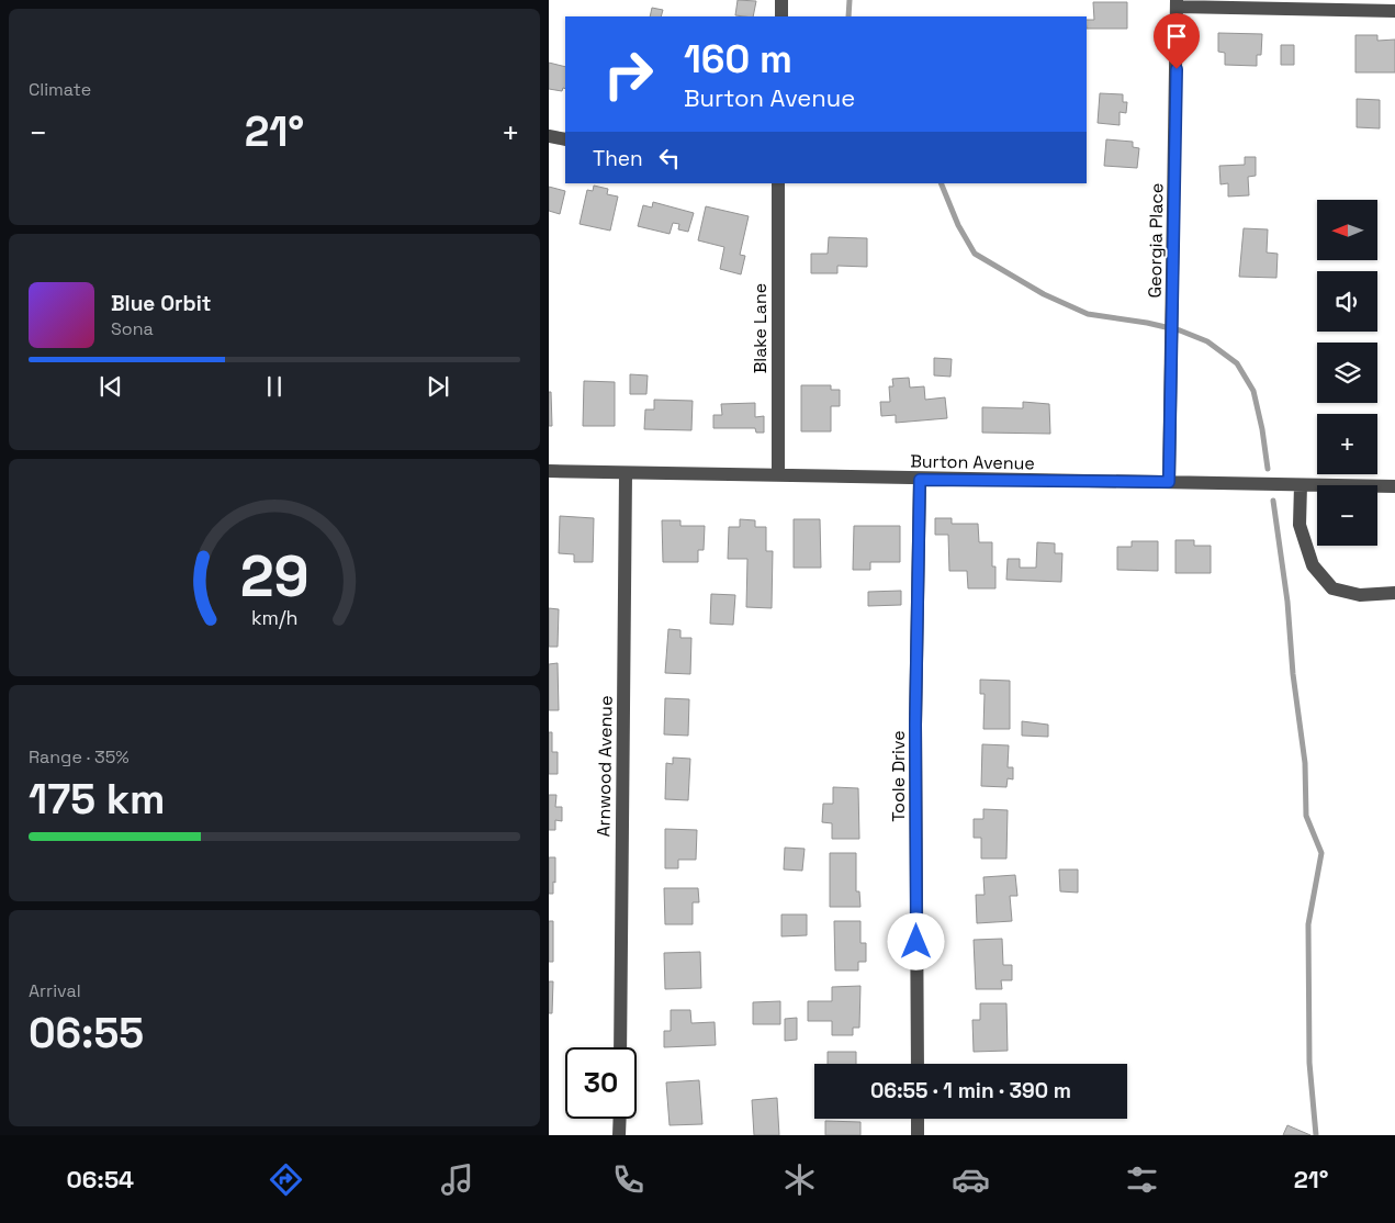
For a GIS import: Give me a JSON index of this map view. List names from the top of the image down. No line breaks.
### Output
{"streets":{"street":["Georgia Place","Blake Lane","Burton Avenue","Arnwood Avenue","Toole Drive"]},"crossings":[["Georgia Place","Burton Avenue"],["Blake Lane","Burton Avenue"],["Burton Avenue","Arnwood Avenue"],["Burton Avenue","Toole Drive"]],"north":"left","page":{"tile":["Climate",["Range · 35%","175 km"],["Arrival","06:55"]],"turn":["160 m","Burton Avenue"],"heat":["−","21°","+"],"then":"Then","map_buttons":["+","−"],"song":["Blue Orbit","Sona"],"limit":"30","trip":"06:55 · 1 min · 390 m","tabs":["06:54","21°"],"gauge":["29","km/h"]}}
